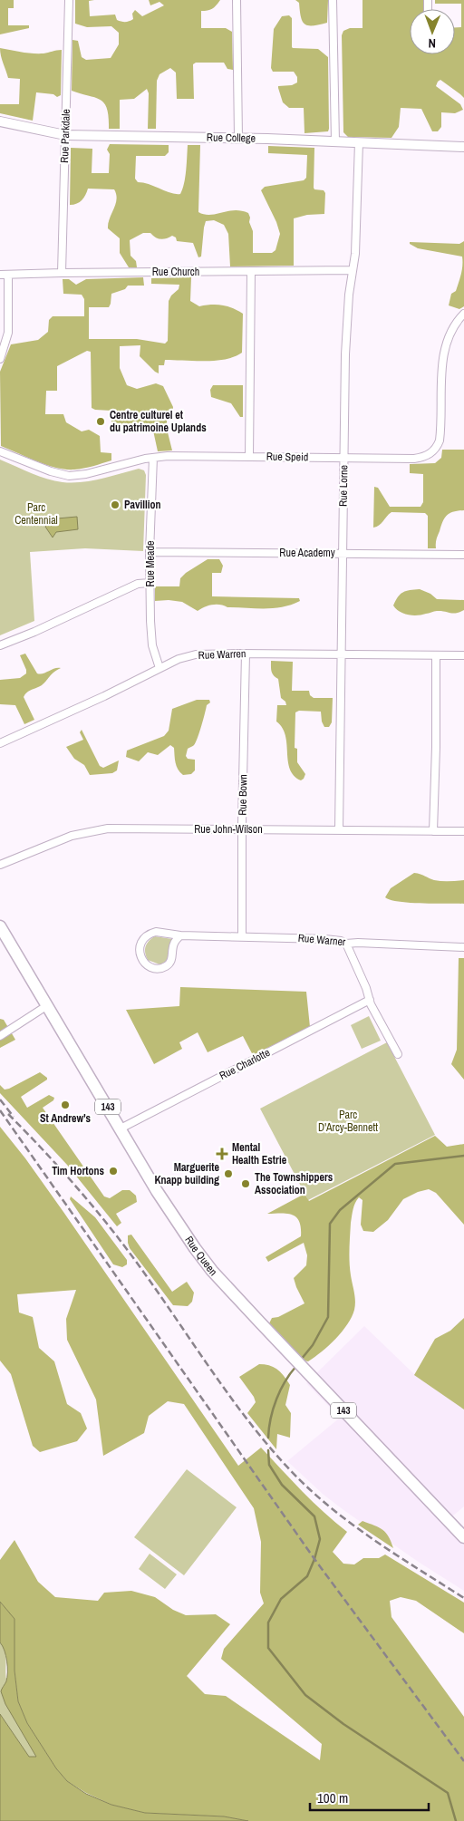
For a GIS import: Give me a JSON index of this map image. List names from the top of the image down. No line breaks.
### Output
{"streets":{"main road":["143","Rue Queen"],"street":["Rue Parkdale","Rue College","Rue Church","Rue Speid","Rue Lorne","Rue Academy","Rue Meade","Rue Warren","Rue Bown","Rue John-Wilson","Rue Warner","Rue Charlotte"]},"crossings":[["Rue Parkdale","Rue College"],["Rue Parkdale","Rue Church"],["Rue College","Rue Lorne"],["Rue Church","Rue Lorne"],["Rue Speid","Rue Lorne"],["Rue Speid","Rue Meade"],["Rue Lorne","Rue Academy"],["Rue Lorne","Rue Warren"],["Rue Lorne","Rue John-Wilson"],["Rue Academy","Rue Meade"],["Rue Meade","Rue Warren"],["Rue Warren","Rue Bown"],["Rue Bown","Rue John-Wilson"],["Rue Bown","Rue Warner"],["Rue Charlotte","Rue Queen"]],"parks":["Parc Centennial","Parc D'Arcy-Bennett"],"places":{"other":["Centre culturel et du patrimoine Uplands","Pavillion","St Andrew's","Tim Hortons","Marguerite Knapp building","The Townshippers Association"],"health":["Mental Health Estrie"]},"scale_bar":"100 m","north":"bottom"}
